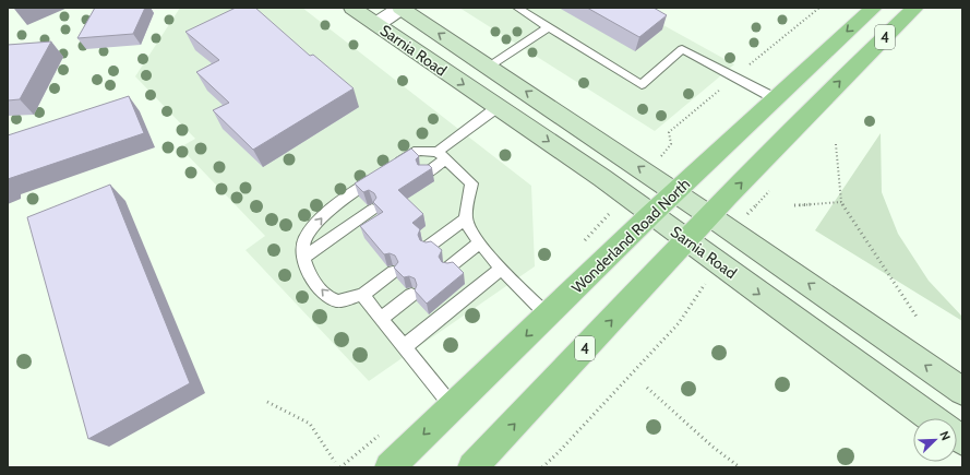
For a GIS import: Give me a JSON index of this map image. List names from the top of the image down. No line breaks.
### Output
{"streets":{"main road":["4","Sarnia Road","Wonderland Road North"]},"crossings":[["4","Sarnia Road"],["Sarnia Road","Wonderland Road North"]],"north":"top right"}
